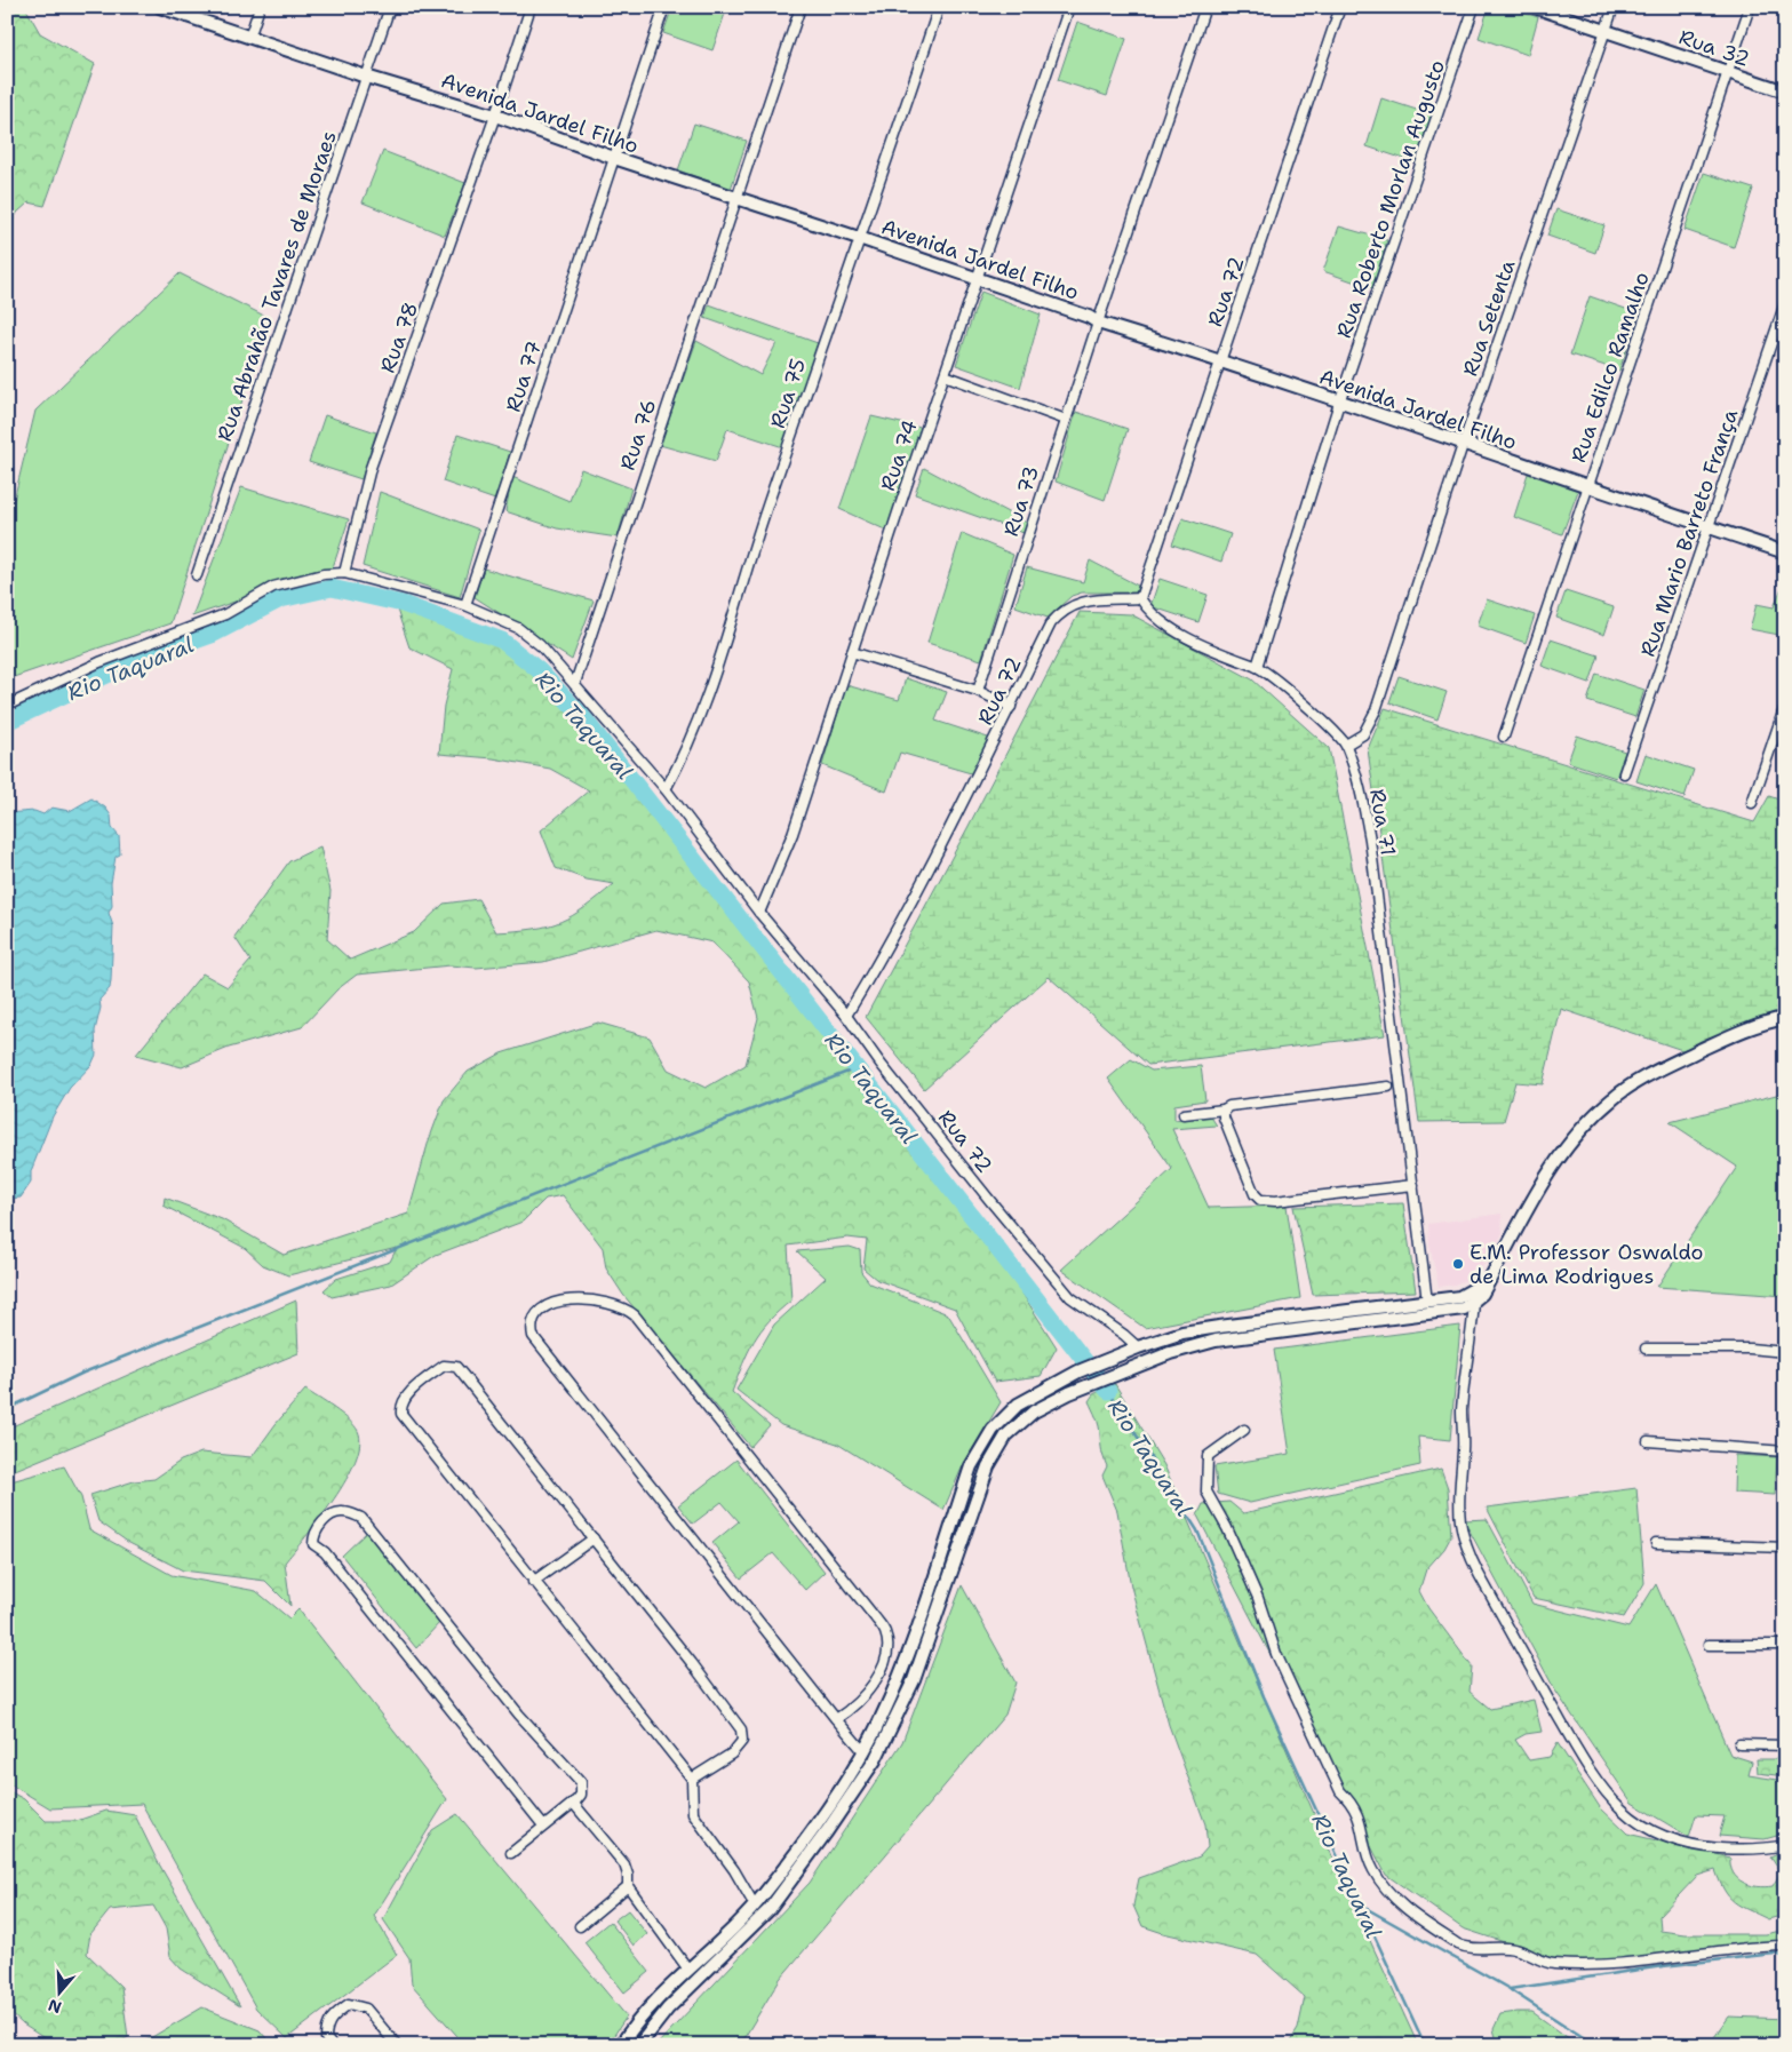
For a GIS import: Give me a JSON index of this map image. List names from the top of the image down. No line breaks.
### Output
{"streets":{"main road":["Rua 32","Avenida Jardel Filho"],"street":["Rua Roberto Morlan Augusto","Rua Abrahão Tavares de Moraes","Rua 72","Rua Setenta","Rua 78","Rua Edilco Ramalho","Rua 77","Rua 75","Rua 76","Rua 74","Rua 73","Rua Mario Barreto França","Rua 71"]},"crossings":[["Rua 32","Rua Setenta"],["Rua 32","Rua Edilco Ramalho"],["Avenida Jardel Filho","Rua Roberto Morlan Augusto"],["Avenida Jardel Filho","Rua Abrahão Tavares de Moraes"],["Avenida Jardel Filho","Rua 72"],["Avenida Jardel Filho","Rua Setenta"],["Avenida Jardel Filho","Rua 78"],["Avenida Jardel Filho","Rua Edilco Ramalho"],["Avenida Jardel Filho","Rua 77"],["Avenida Jardel Filho","Rua 75"],["Avenida Jardel Filho","Rua 76"],["Avenida Jardel Filho","Rua 74"],["Avenida Jardel Filho","Rua 73"],["Avenida Jardel Filho","Rua Mario Barreto França"],["Rua Setenta","Rua 71"]],"water":["Rio Taquaral"],"places":["E.M. Professor Oswaldo de Lima Rodrigues"],"north":"bottom"}
